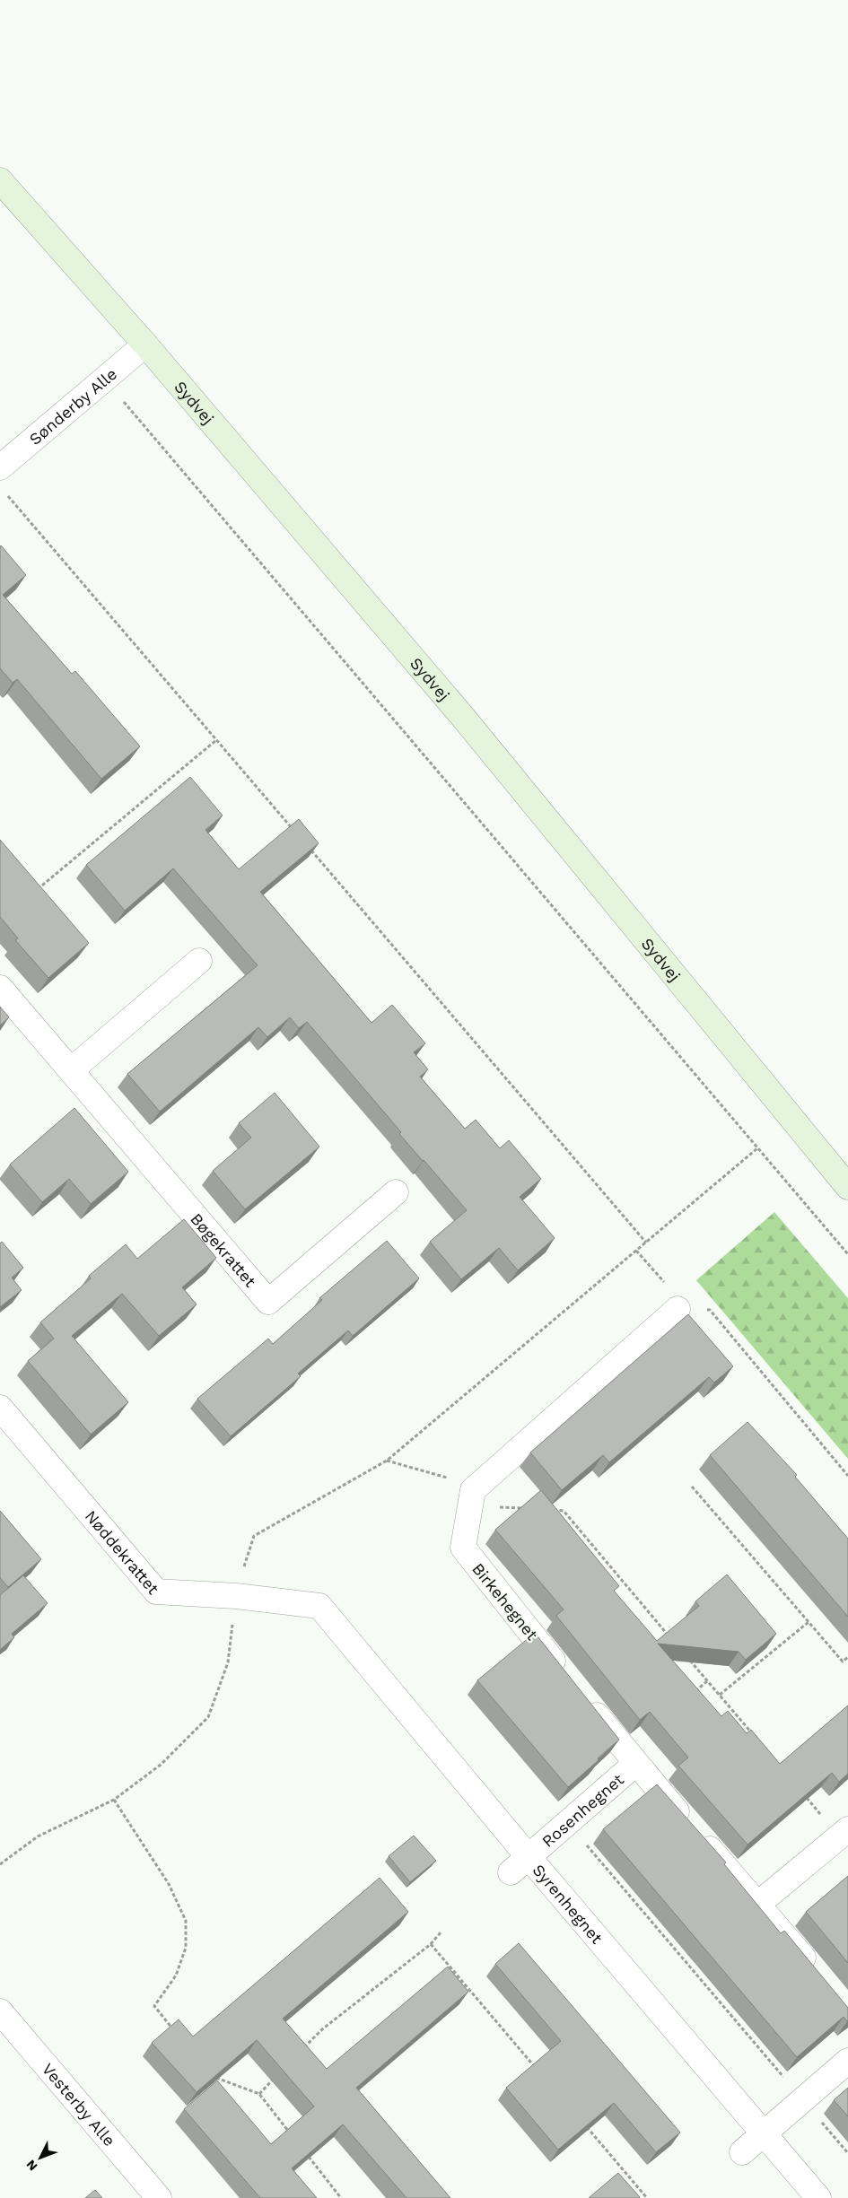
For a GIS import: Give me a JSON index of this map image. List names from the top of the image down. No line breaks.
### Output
{"streets":{"main road":["Sydvej"],"street":["Sønderby Alle","Bøgekrattet","Nøddekrattet","Birkehegnet","Rosenhegnet","Syrenhegnet","Vesterby Alle"]},"crossings":[["Sydvej","Sønderby Alle"],["Nøddekrattet","Syrenhegnet"],["Rosenhegnet","Syrenhegnet"]],"north":"bottom left"}
